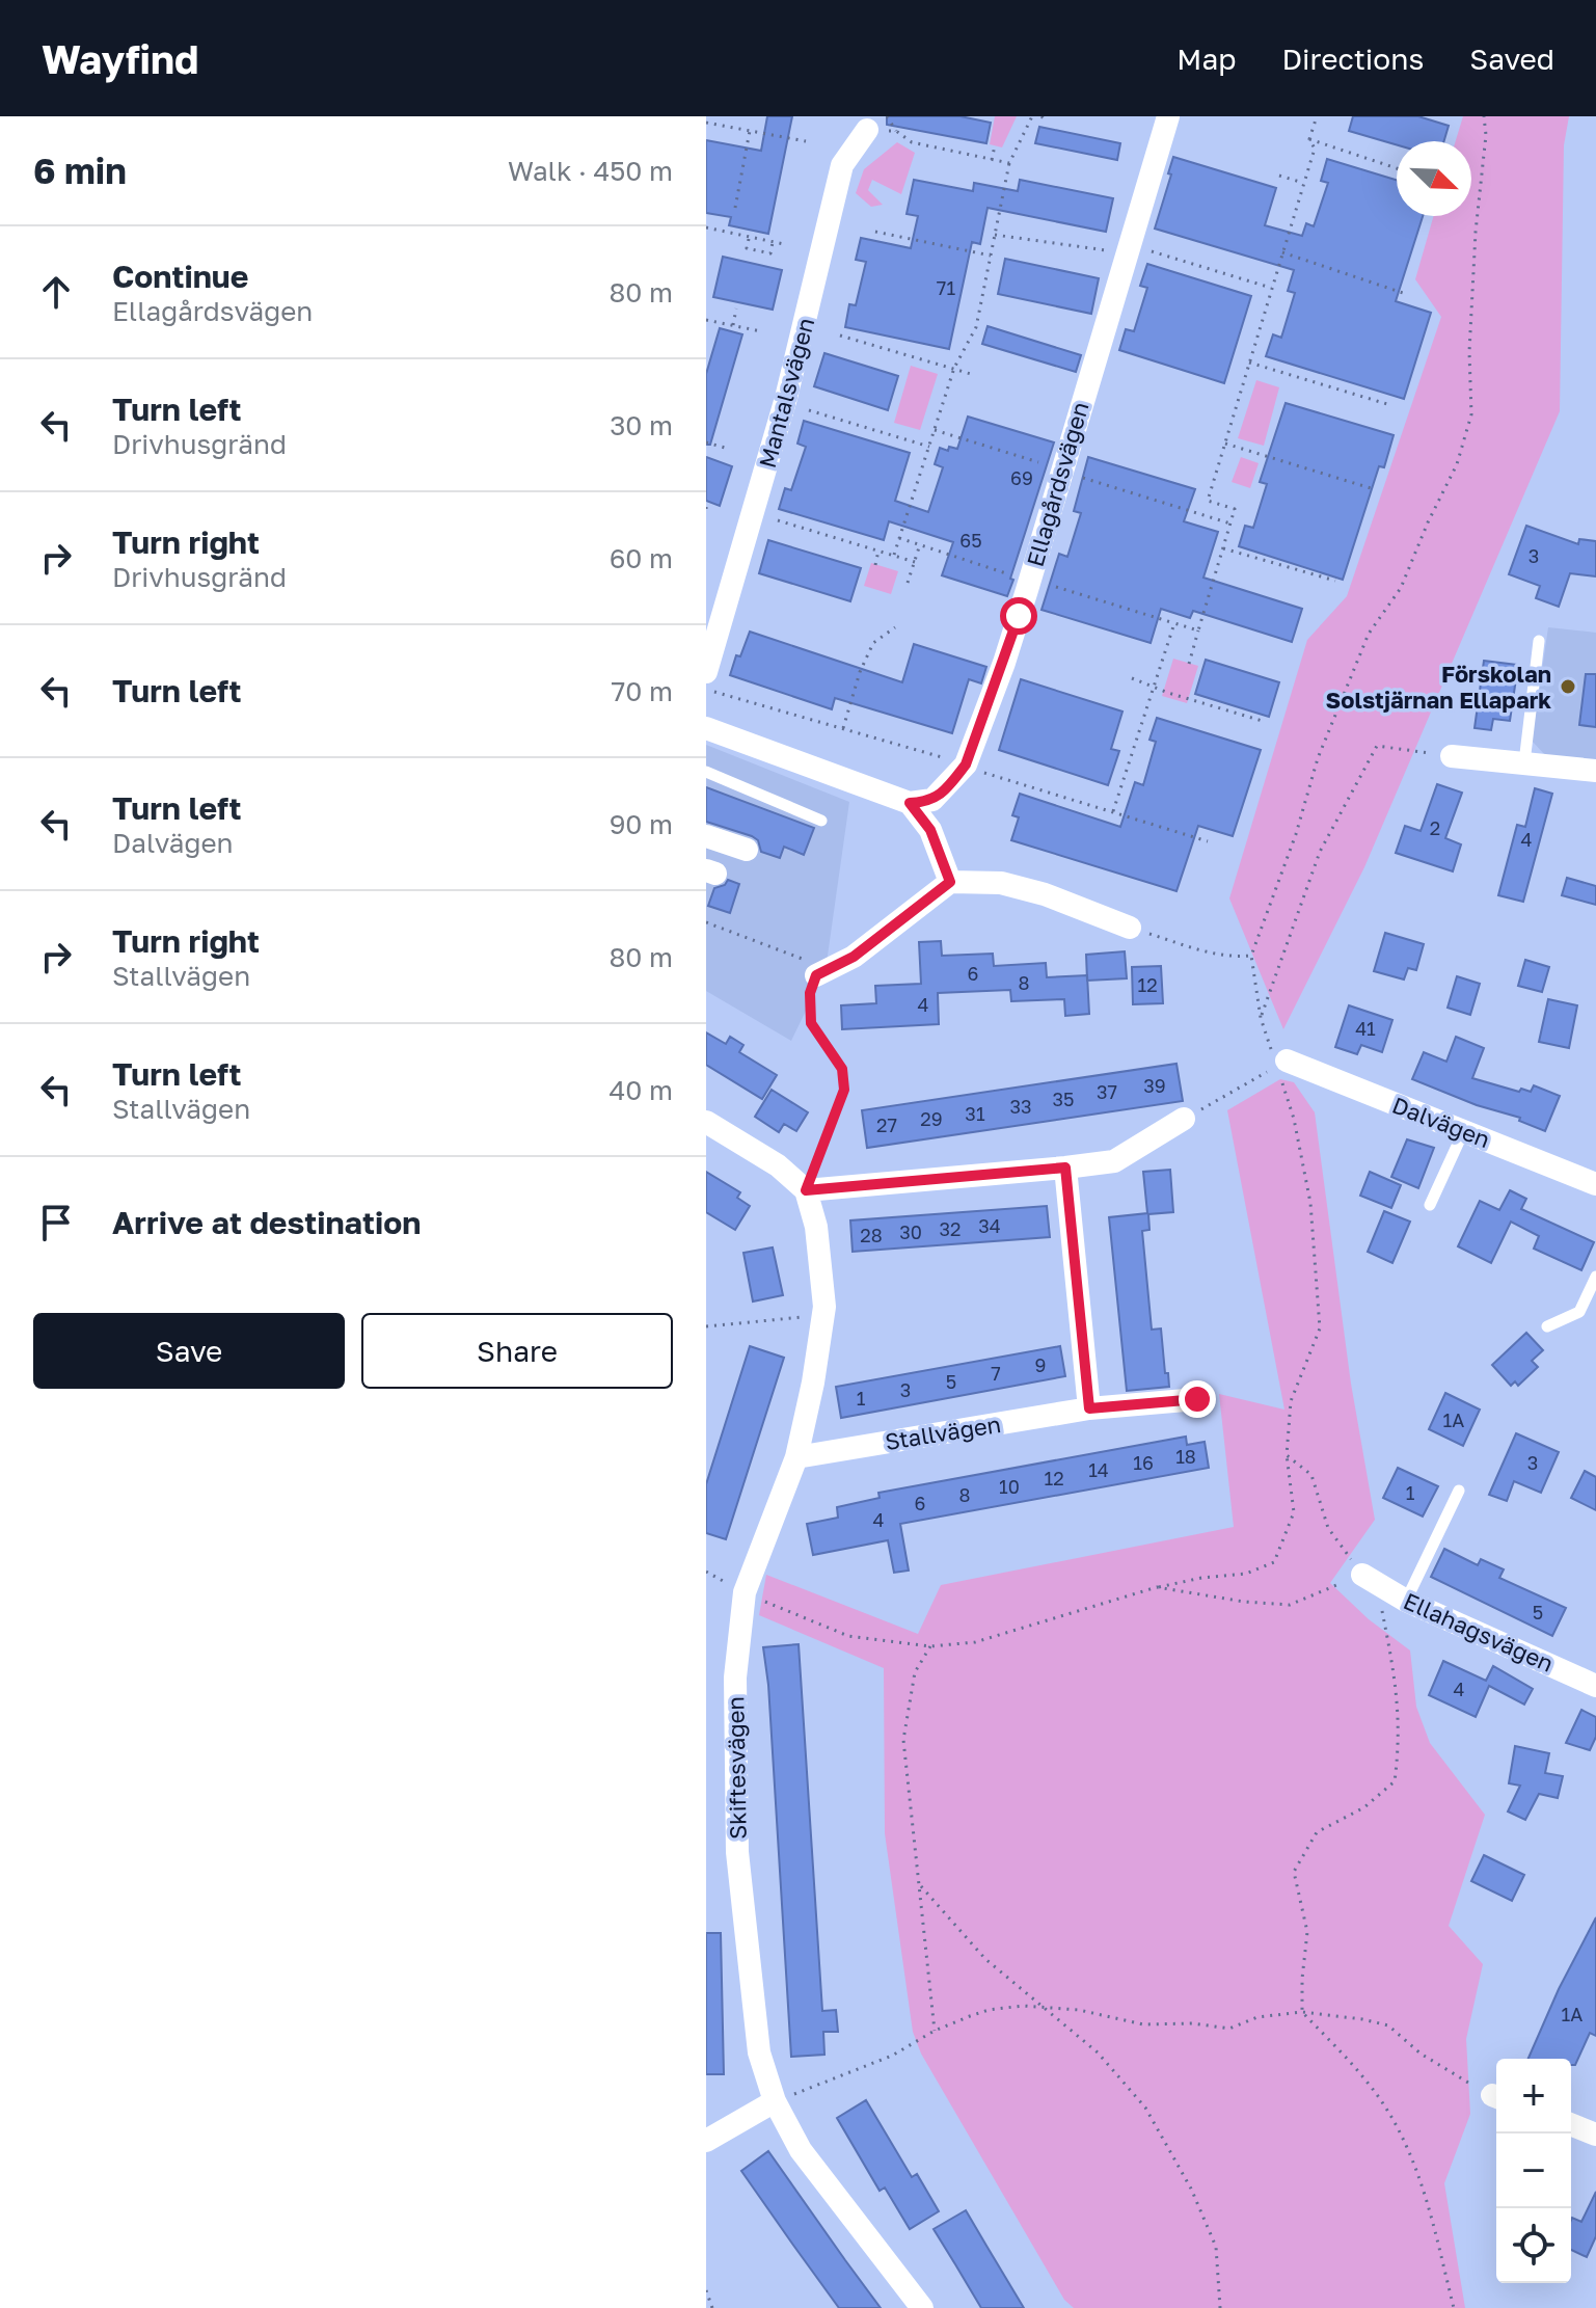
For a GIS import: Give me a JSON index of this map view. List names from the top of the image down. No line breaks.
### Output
{"streets":{"street":["Mantalsvägen","Ellagårdsvägen","Dalvägen","Stallvägen","Ellahagsvägen","Skiftesvägen"]},"crossings":[["Stallvägen","Skiftesvägen"]],"places":["Förskolan Solstjärnan Ellapark"],"house_numbers":["71","69","65","3","2","4","6","8","12","4","41","39","37","35","33","31","29","27","34","32","30","28","9","7","5","3","1","1A","18","16","3","14","12","10","1","8","6","4","5","4","1A"],"north":"bottom right","page":{"header":"Wayfind","nav":["Map","Directions","Saved"],"heading":["6 min","Walk · 450 m"],"list":[["Continue","Ellagårdsvägen","80 m"],["Turn left","Drivhusgränd","30 m"],["Turn right","Drivhusgränd","60 m"],["Turn left","70 m"],["Turn left","Dalvägen","90 m"],["Turn right","Stallvägen","80 m"],["Turn left","Stallvägen","40 m"],"Arrive at destination"],"buttons":["Save","Share"],"map_buttons":["+","−"]}}
